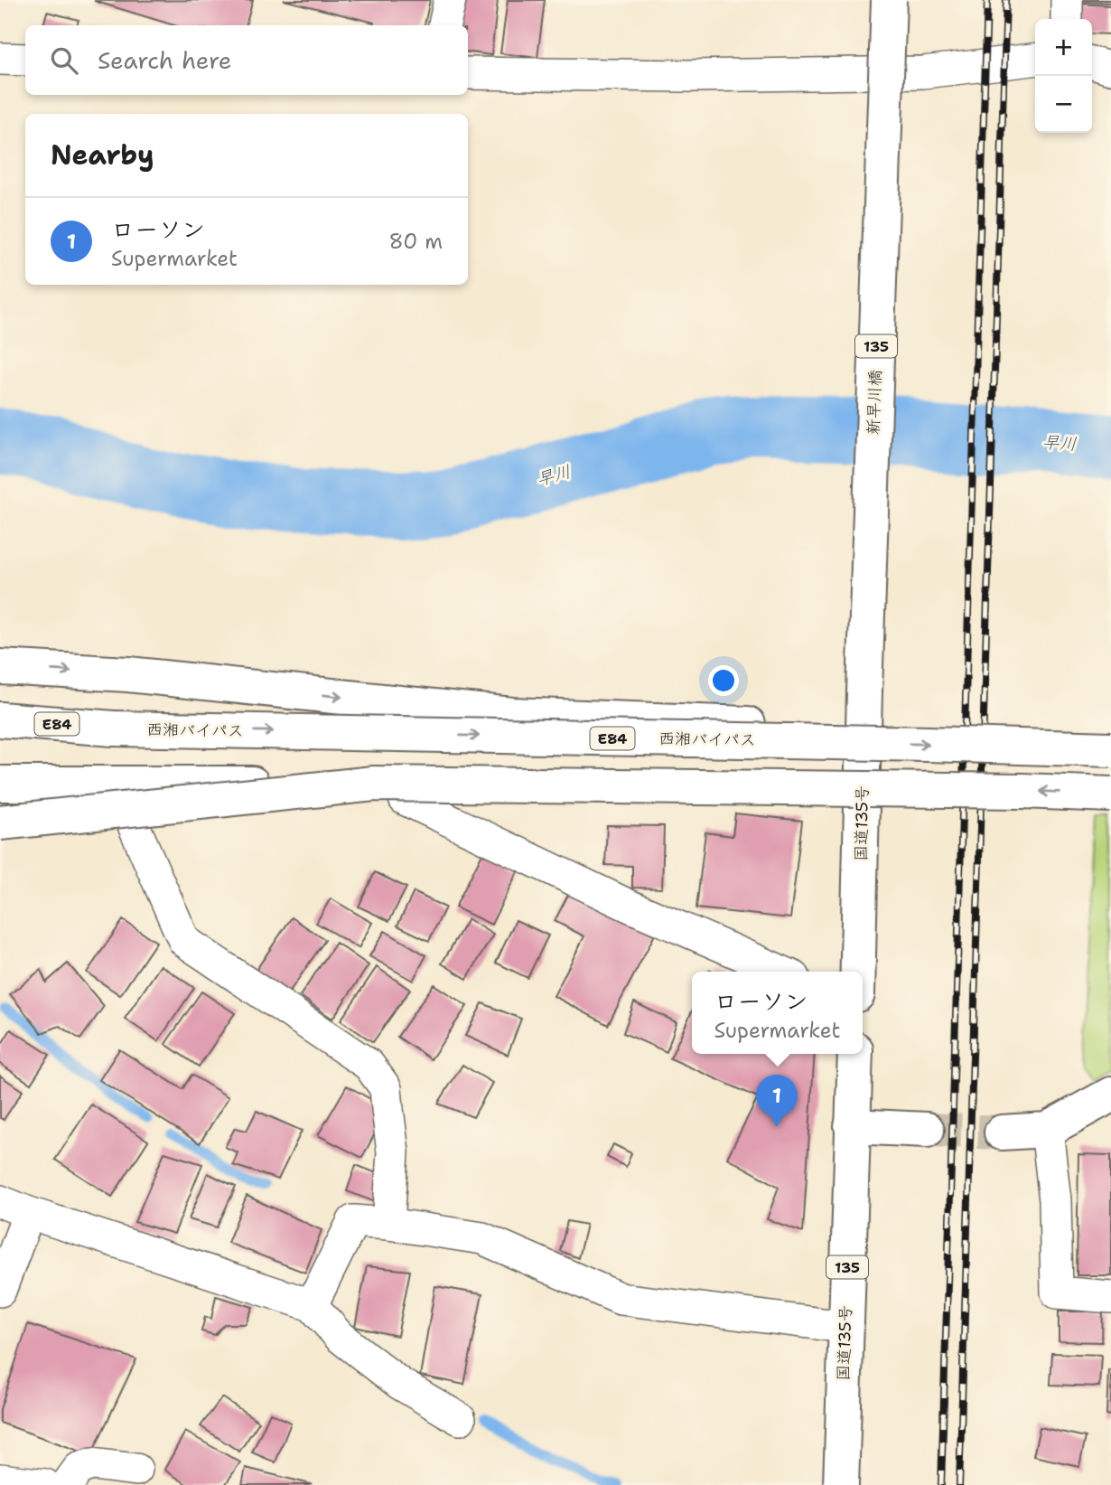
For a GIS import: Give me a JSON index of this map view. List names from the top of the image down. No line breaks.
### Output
{"streets":{"main road":["135","新早川橋","E84","西湘バイパス","国道135号"]},"crossings":[["新早川橋","国道135号"],["E84","西湘バイパス"]],"water":["早川"],"page":{"map_buttons":["+","−"],"search":"Search here","heading":"Nearby","list":[{"mark":"1","name":"ローソン","note":"Supermarket","value":"80 m"}],"popup":["ローソン","Supermarket"],"pins":"1"}}
